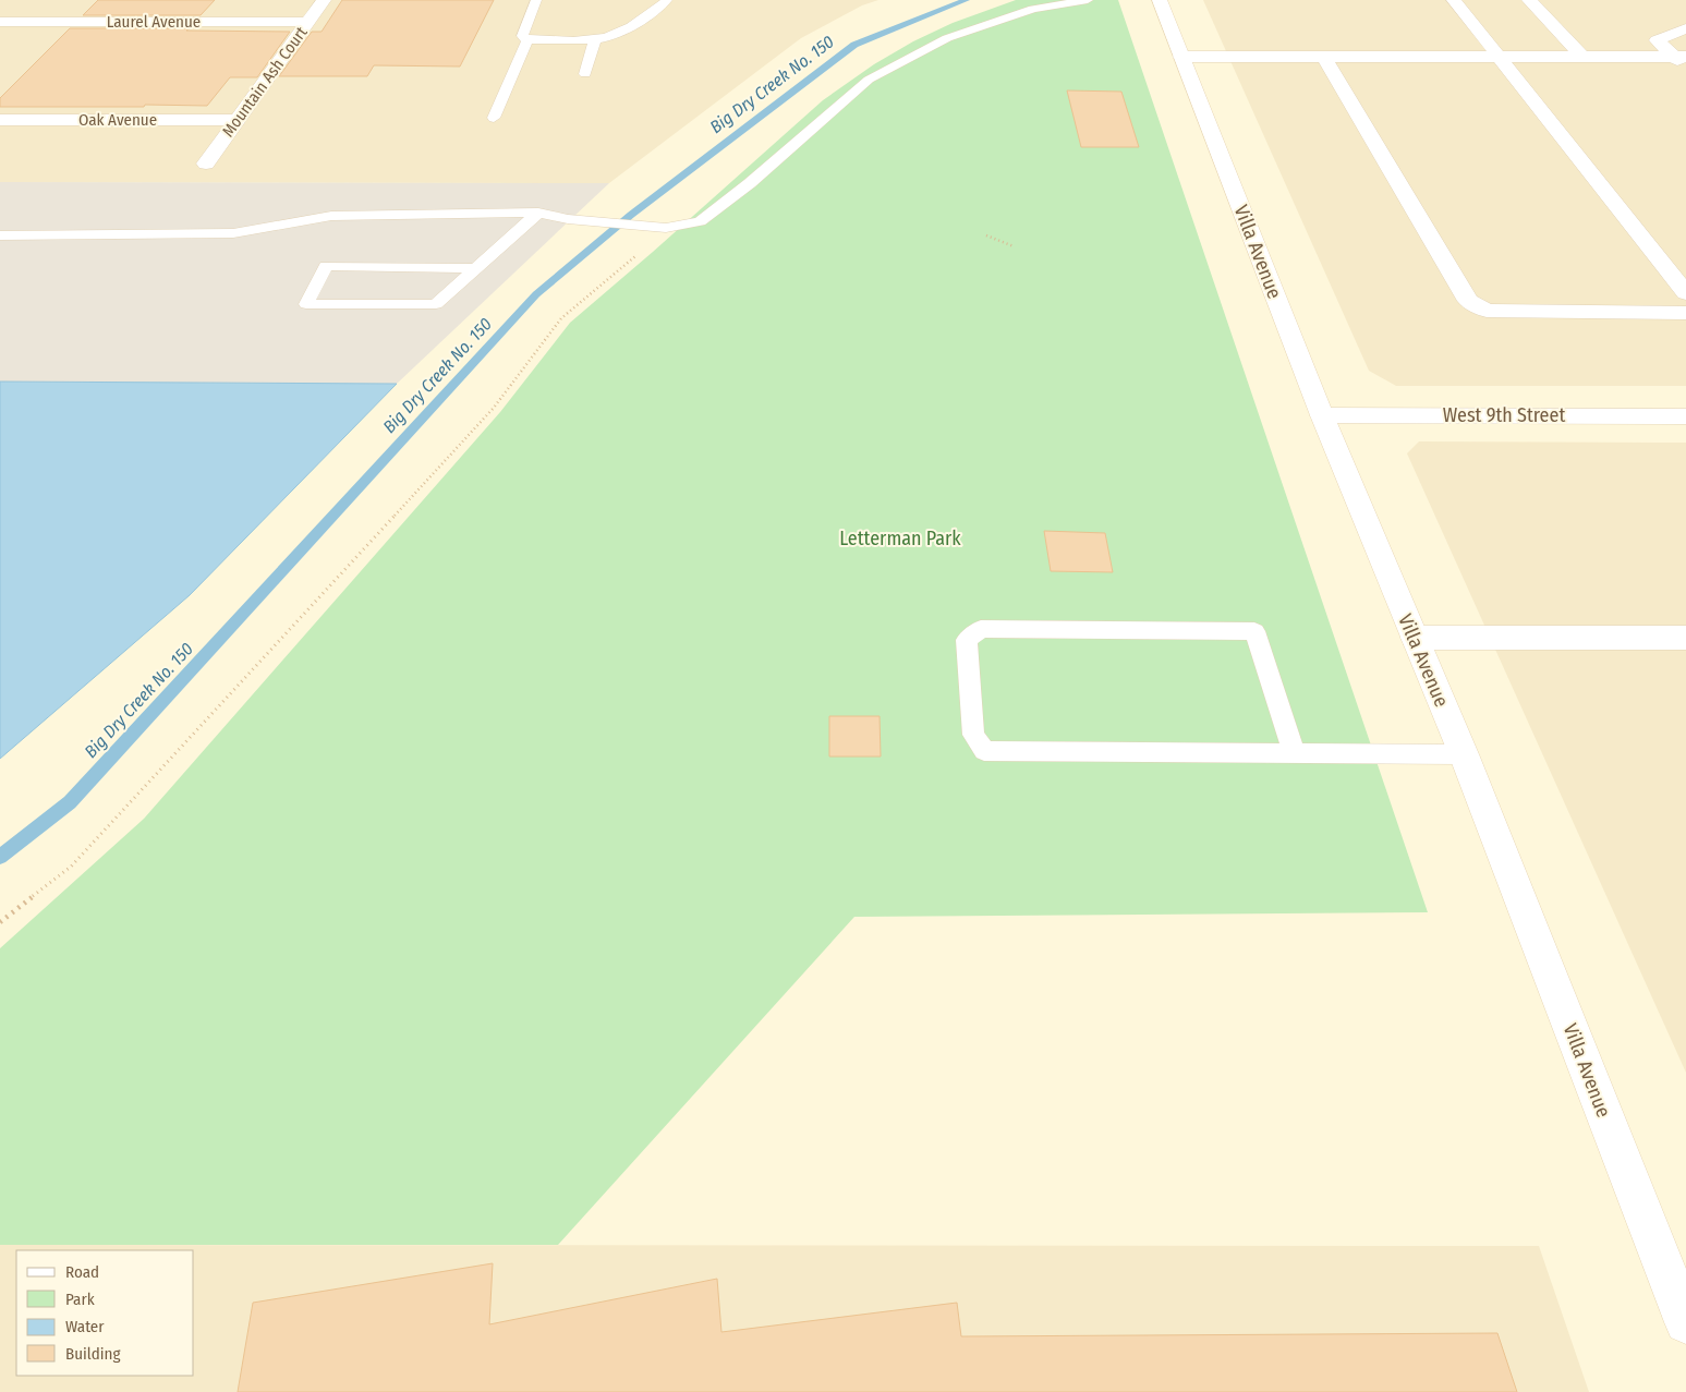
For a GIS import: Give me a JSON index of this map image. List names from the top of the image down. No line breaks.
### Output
{"streets":{"street":["Laurel Avenue","Mountain Ash Court","Oak Avenue","Villa Avenue","West 9th Street"]},"crossings":[["Laurel Avenue","Mountain Ash Court"],["Mountain Ash Court","Oak Avenue"],["Villa Avenue","West 9th Street"]],"water":["Big Dry Creek No. 150"],"parks":["Letterman Park"],"legend":["Road","Park","Water","Building"]}
